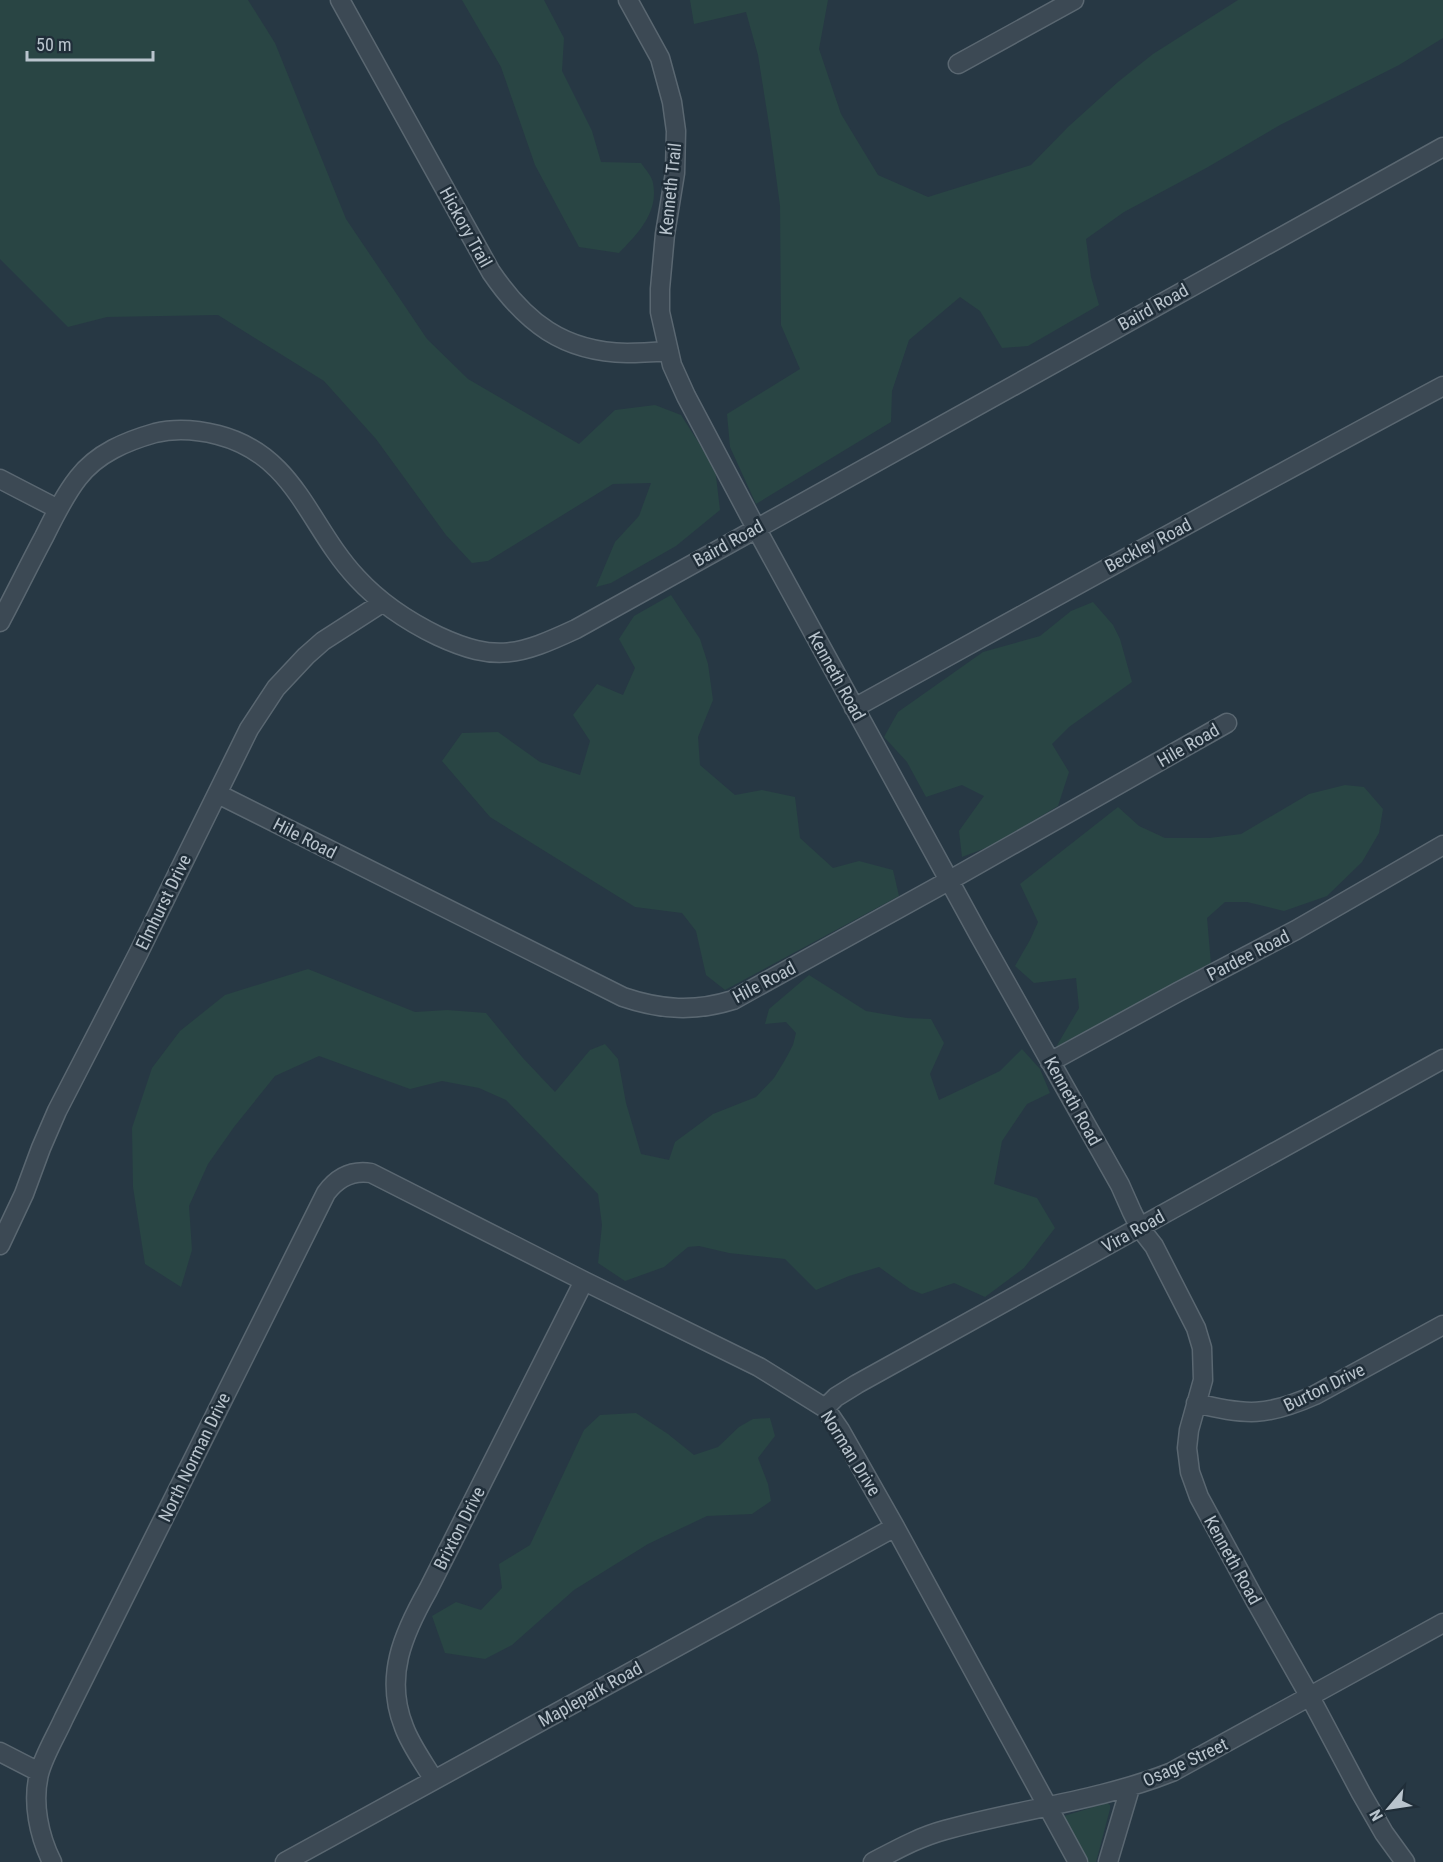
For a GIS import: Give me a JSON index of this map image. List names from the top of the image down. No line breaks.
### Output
{"streets":{"street":["Kenneth Trail","Hickory Trail","Baird Road","Beckley Road","Kenneth Road","Hile Road","Elmhurst Drive","Pardee Road","Vira Road","Burton Drive","Norman Drive","North Norman Drive","Brixton Drive","Maplepark Road","Osage Street"]},"crossings":[["Kenneth Trail","Hickory Trail"],["Kenneth Trail","Kenneth Road"],["Hickory Trail","Kenneth Road"],["Baird Road","Kenneth Road"],["Baird Road","Elmhurst Drive"],["Beckley Road","Kenneth Road"],["Kenneth Road","Hile Road"],["Kenneth Road","Pardee Road"],["Kenneth Road","Vira Road"],["Kenneth Road","Burton Drive"],["Kenneth Road","Osage Street"],["Hile Road","Elmhurst Drive"],["Vira Road","Norman Drive"],["Norman Drive","North Norman Drive"],["Norman Drive","Brixton Drive"],["Norman Drive","Maplepark Road"],["Norman Drive","Osage Street"],["Brixton Drive","Maplepark Road"]],"scale_bar":"50 m","north":"bottom left"}
